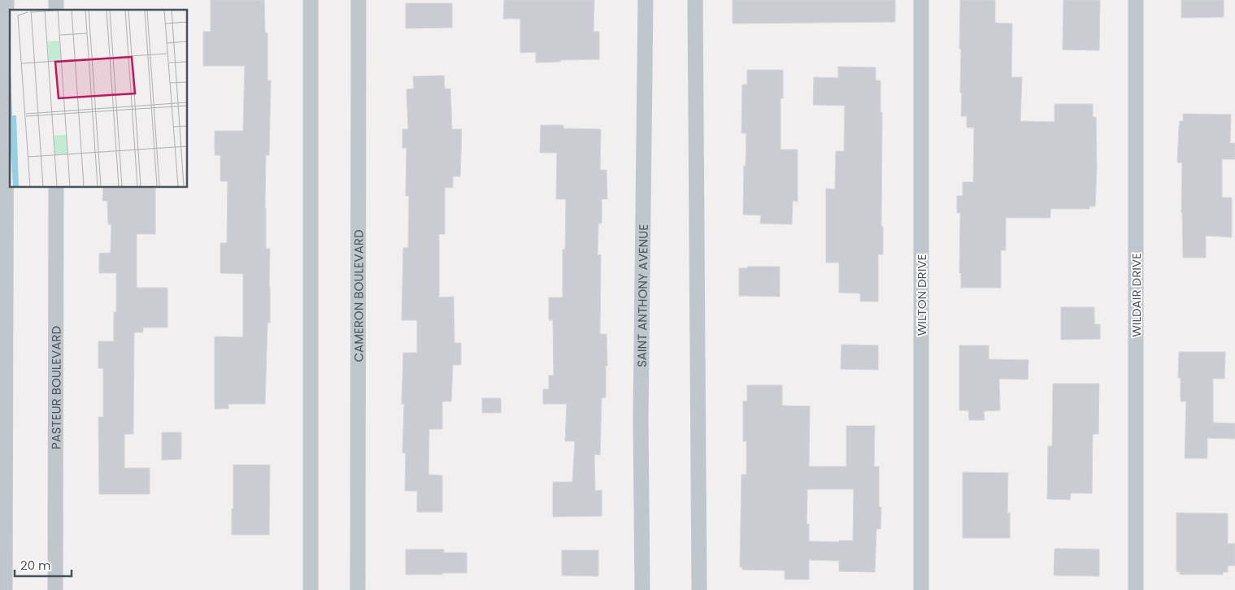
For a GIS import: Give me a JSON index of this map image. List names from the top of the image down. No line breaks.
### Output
{"streets":{"street":["CAMERON BOULEVARD","SAINT ANTHONY AVENUE","WILTON DRIVE","WILDAIR DRIVE","PASTEUR BOULEVARD"]},"scale_bar":"20 m"}
